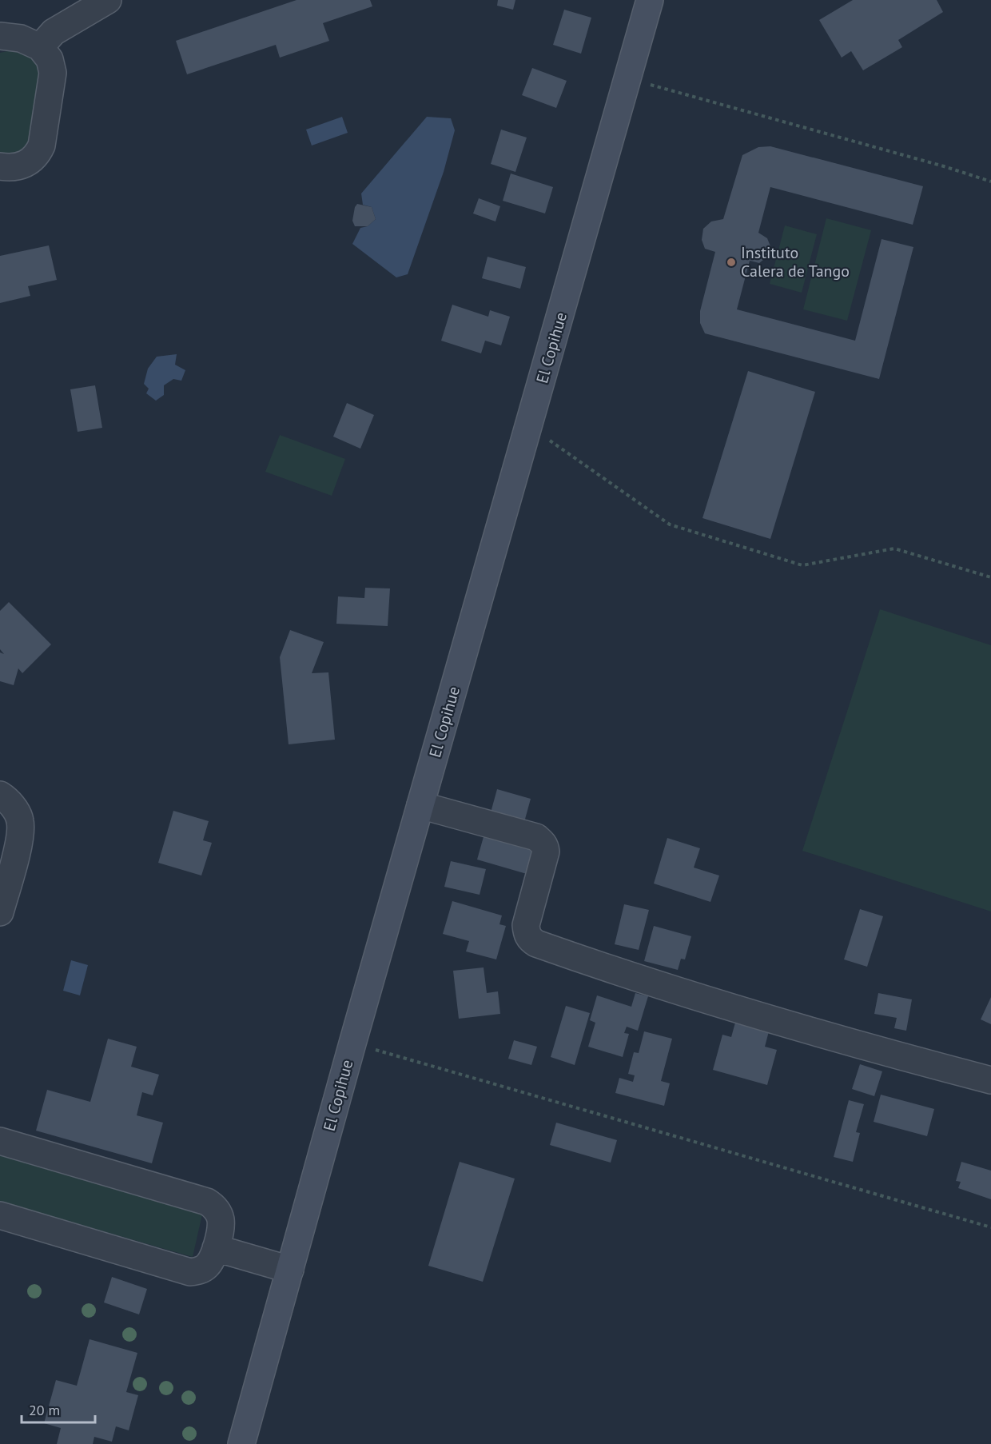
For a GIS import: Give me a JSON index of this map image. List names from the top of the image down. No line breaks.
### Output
{"streets":{"main road":["El Copihue"]},"places":["Instituto Calera de Tango"],"scale_bar":"20 m"}
